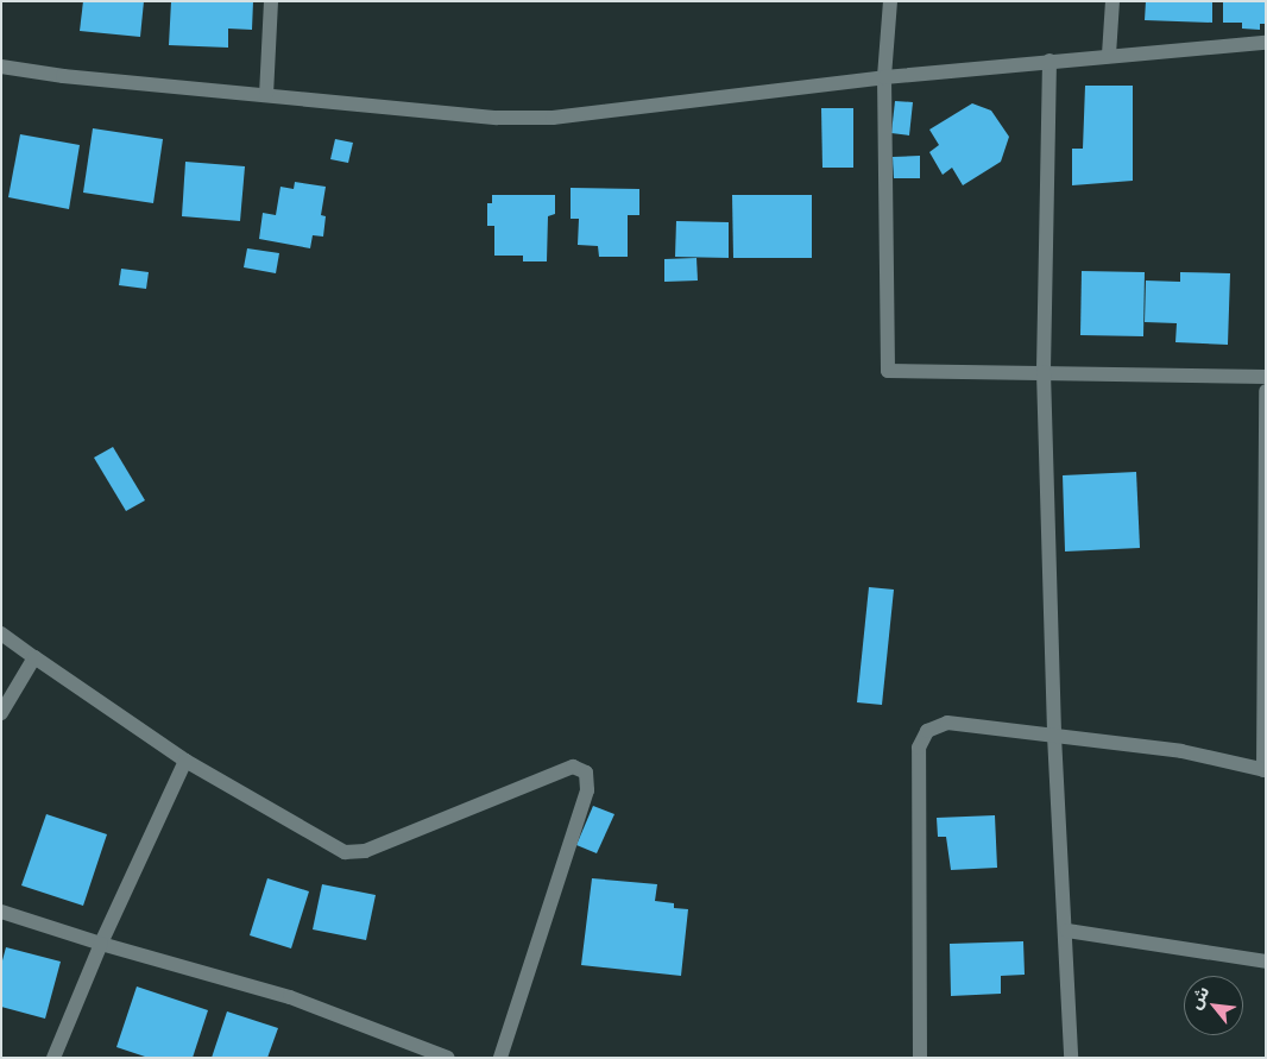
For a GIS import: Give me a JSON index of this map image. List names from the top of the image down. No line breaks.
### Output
{"north":"top left"}
